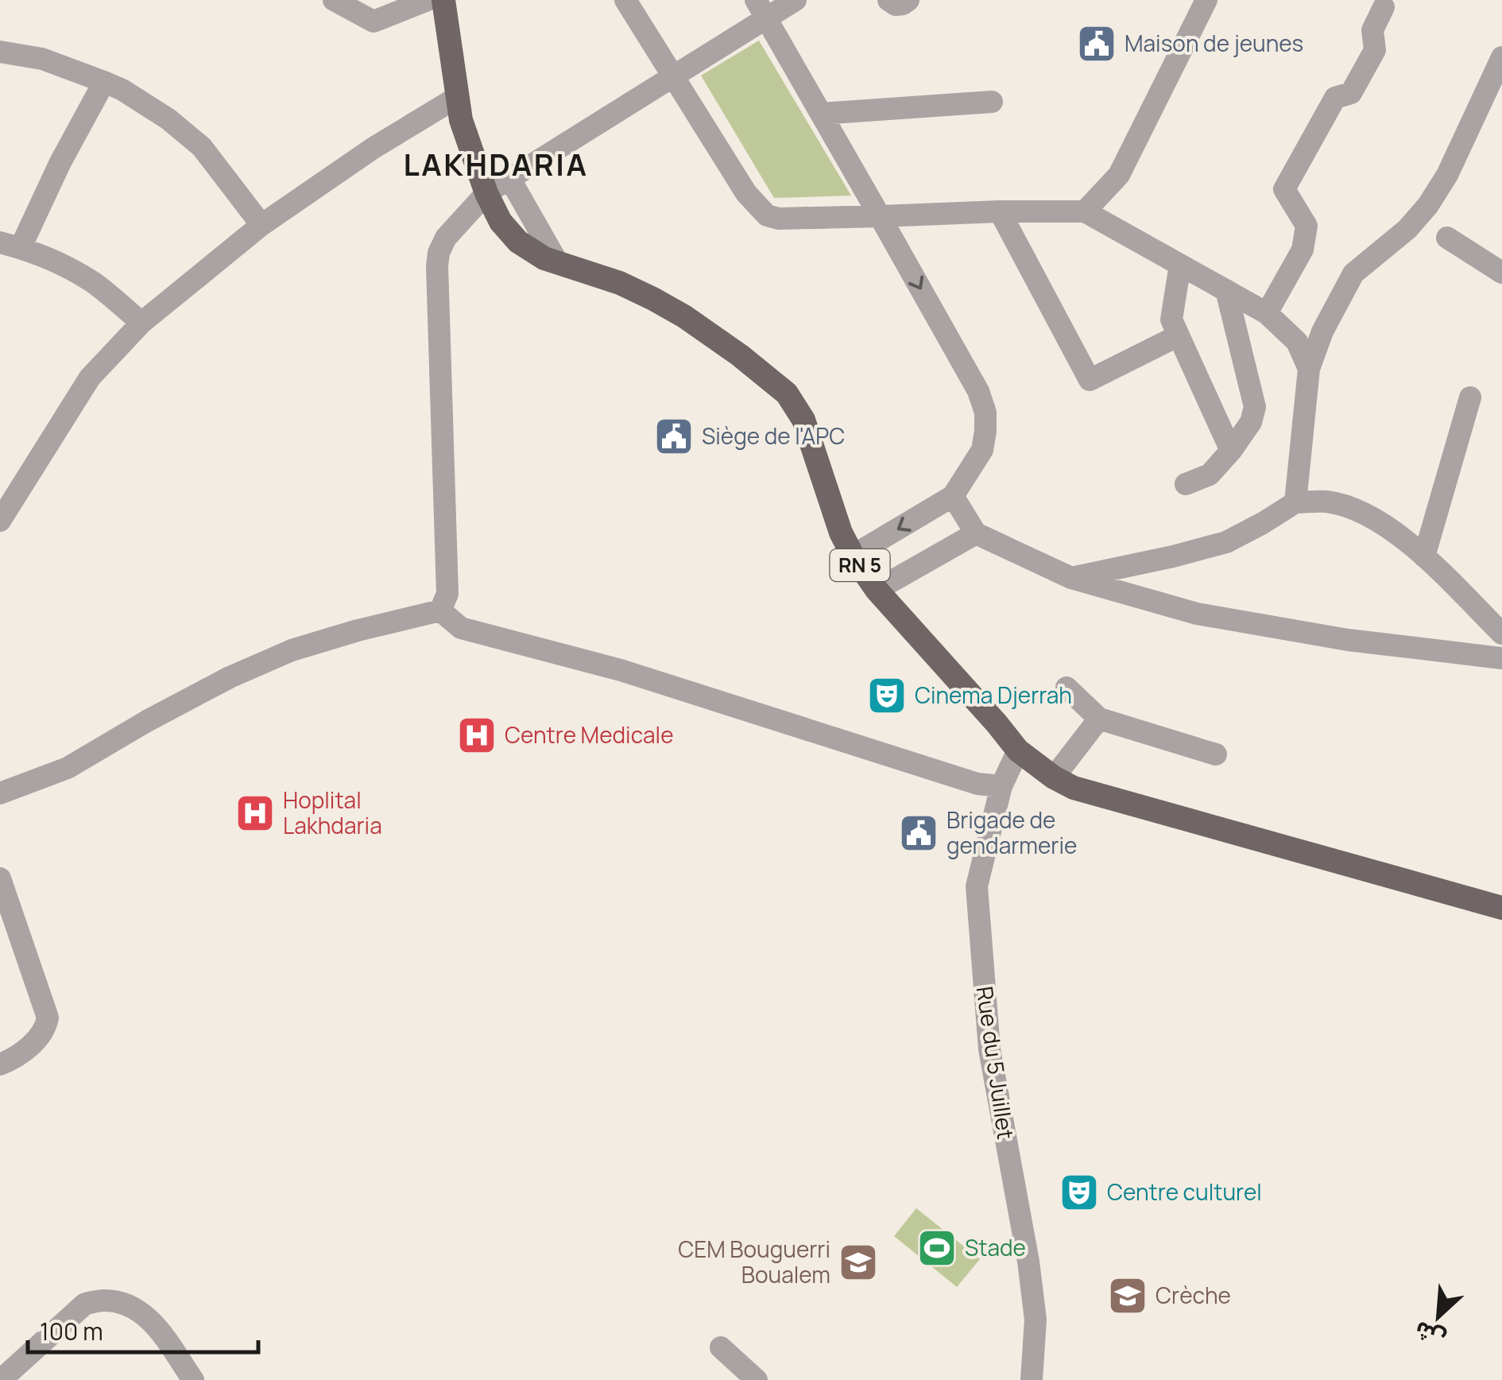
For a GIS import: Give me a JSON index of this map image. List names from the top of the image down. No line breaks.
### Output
{"streets":{"main road":["RN 5"],"street":["Rue du 5 Juillet"]},"crossings":[["RN 5","Rue du 5 Juillet"]],"districts":["LAKHDARIA"],"places":{"public building":["Maison de jeunes","Siège de l'APC","Brigade de gendarmerie"],"theatre":["Cinema Djerrah","Centre culturel"],"hospital":["Centre Medicale","Hoplital Lakhdaria"],"sports":["Stade"],"school or university":["CEM Bouguerri Boualem","Crèche"]},"scale_bar":"100 m","north":"bottom left"}
